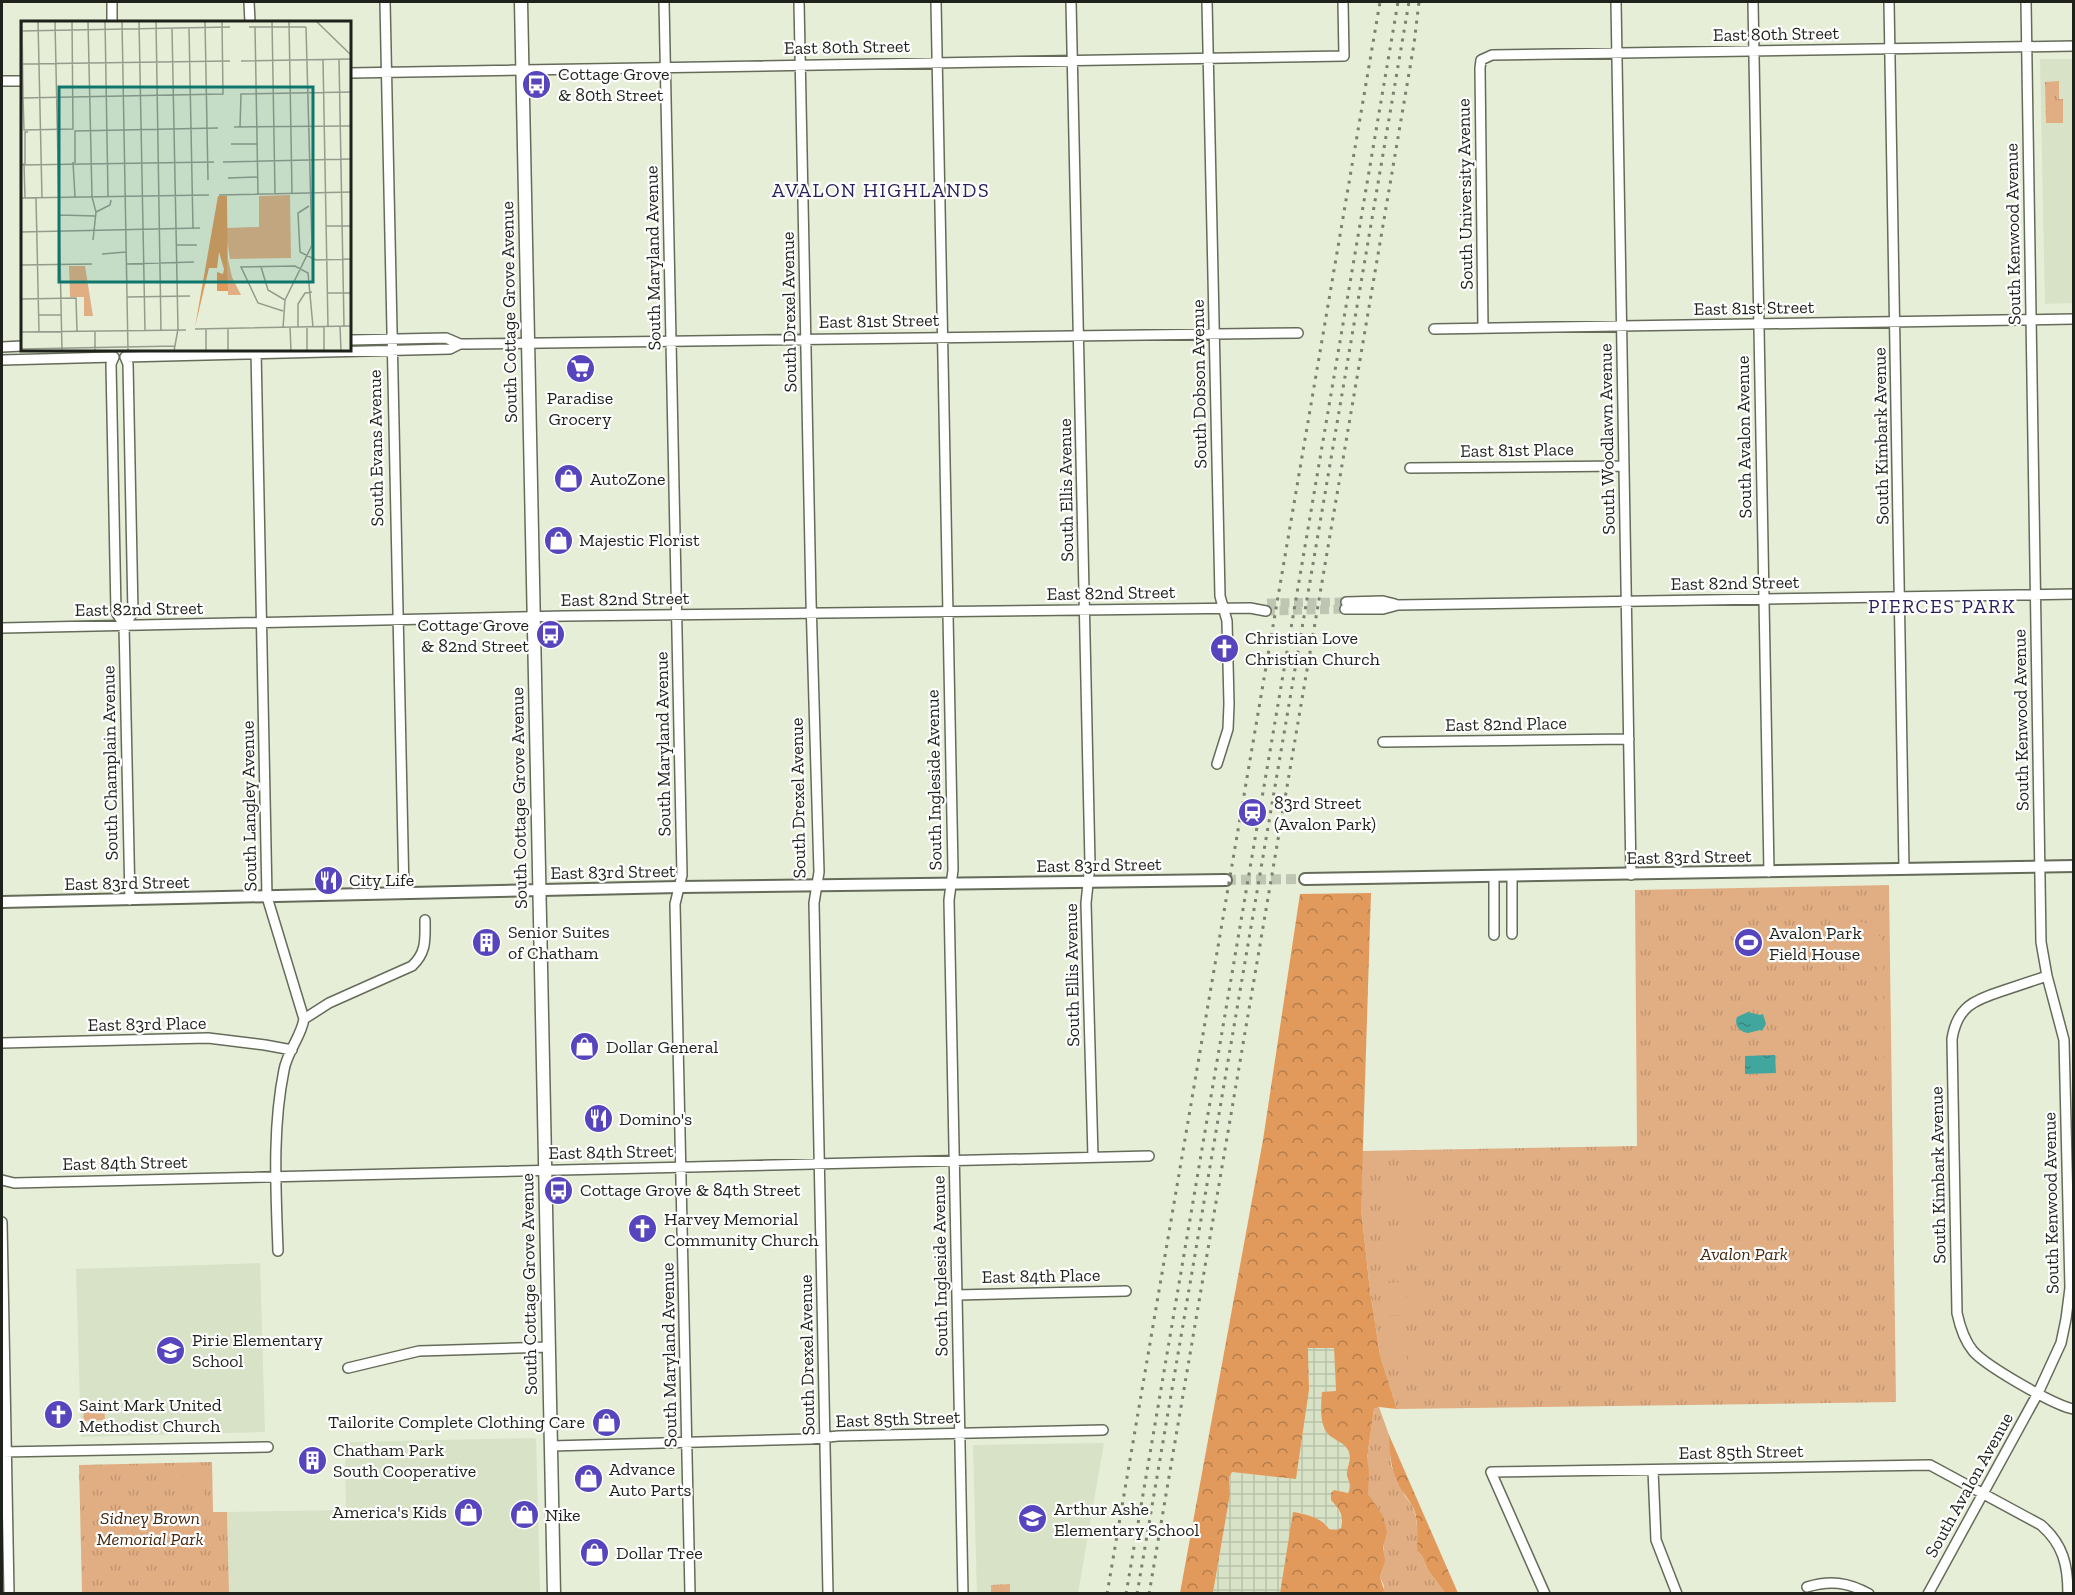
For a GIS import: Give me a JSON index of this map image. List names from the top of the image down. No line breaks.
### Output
{"streets":{"main road":["South Cottage Grove Avenue"],"street":["East 80th Street","South University Avenue","South Kenwood Avenue","South Maryland Avenue","East 81st Street","South Drexel Avenue","South Dobson Avenue","South Kimbark Avenue","South Avalon Avenue","South Woodlawn Avenue","South Evans Avenue","East 81st Place","South Ellis Avenue","East 82nd Street","East 82nd Place","South Champlain Avenue","South Ingleside Avenue","South Langley Avenue","East 83rd Street","East 83rd Place","East 84th Street","East 84th Place","East 85th Street"]},"crossings":[["East 80th Street","South University Avenue"],["East 80th Street","South Kenwood Avenue"],["East 80th Street","South Maryland Avenue"],["East 80th Street","South Cottage Grove Avenue"],["East 80th Street","South Drexel Avenue"],["East 80th Street","South Dobson Avenue"],["East 80th Street","South Kimbark Avenue"],["East 80th Street","South Avalon Avenue"],["East 80th Street","South Woodlawn Avenue"],["East 80th Street","South Evans Avenue"],["East 80th Street","South Ellis Avenue"],["East 80th Street","South Ingleside Avenue"],["South University Avenue","East 81st Street"],["South Kenwood Avenue","East 81st Street"],["South Kenwood Avenue","South Kimbark Avenue"],["South Kenwood Avenue","South Avalon Avenue"],["South Kenwood Avenue","East 82nd Street"],["South Kenwood Avenue","East 83rd Street"],["South Maryland Avenue","East 81st Street"],["South Maryland Avenue","East 82nd Street"],["South Maryland Avenue","East 83rd Street"],["South Maryland Avenue","East 84th Street"],["South Maryland Avenue","East 85th Street"],["East 81st Street","South Cottage Grove Avenue"],["East 81st Street","South Drexel Avenue"],["East 81st Street","South Dobson Avenue"],["East 81st Street","South Kimbark Avenue"],["East 81st Street","South Avalon Avenue"],["East 81st Street","South Woodlawn Avenue"],["East 81st Street","South Evans Avenue"],["East 81st Street","South Ellis Avenue"],["East 81st Street","South Champlain Avenue"],["East 81st Street","South Ingleside Avenue"],["East 81st Street","South Langley Avenue"],["South Cottage Grove Avenue","East 82nd Street"],["South Cottage Grove Avenue","East 83rd Street"],["South Cottage Grove Avenue","East 84th Street"],["South Cottage Grove Avenue","East 85th Street"],["South Drexel Avenue","East 82nd Street"],["South Drexel Avenue","East 83rd Street"],["South Drexel Avenue","East 84th Street"],["South Drexel Avenue","East 85th Street"],["South Dobson Avenue","East 82nd Street"],["South Kimbark Avenue","South Avalon Avenue"],["South Kimbark Avenue","East 82nd Street"],["South Kimbark Avenue","East 83rd Street"],["South Avalon Avenue","East 82nd Street"],["South Avalon Avenue","East 83rd Street"],["South Avalon Avenue","East 85th Street"],["South Woodlawn Avenue","East 81st Place"],["South Woodlawn Avenue","East 82nd Street"],["South Woodlawn Avenue","East 82nd Place"],["South Woodlawn Avenue","East 83rd Street"],["South Evans Avenue","East 82nd Street"],["South Evans Avenue","East 83rd Street"],["South Ellis Avenue","East 82nd Street"],["South Ellis Avenue","East 83rd Street"],["South Ellis Avenue","East 84th Street"],["East 82nd Street","South Champlain Avenue"],["East 82nd Street","South Ingleside Avenue"],["East 82nd Street","South Langley Avenue"],["South Champlain Avenue","East 83rd Street"],["South Ingleside Avenue","East 83rd Street"],["South Ingleside Avenue","East 84th Street"],["South Ingleside Avenue","East 84th Place"],["South Ingleside Avenue","East 85th Street"],["South Langley Avenue","East 83rd Street"]],"districts":["AVALON HIGHLANDS","PIERCES PARK"],"parks":["Avalon Park","Sidney Brown Memorial Park"],"places":{"bus stop":["Cottage Grove & 80th Street","Cottage Grove & 82nd Street","Cottage Grove & 84th Street"],"supermarket":["Paradise Grocery"],"shop":["AutoZone","Majestic Florist","Dollar General","Tailorite Complete Clothing Care","Advance Auto Parts","America's Kids","Nike","Dollar Tree"],"church":["Christian Love Christian Church","Harvey Memorial Community Church","Saint Mark United Methodist Church"],"station":["83rd Street (Avalon Park)"],"restaurant":["City Life","Domino's"],"building":["Senior Suites of Chatham","Chatham Park South Cooperative"],"sports":["Avalon Park Field House"],"school or university":["Pirie Elementary School","Arthur Ashe Elementary School"]}}
